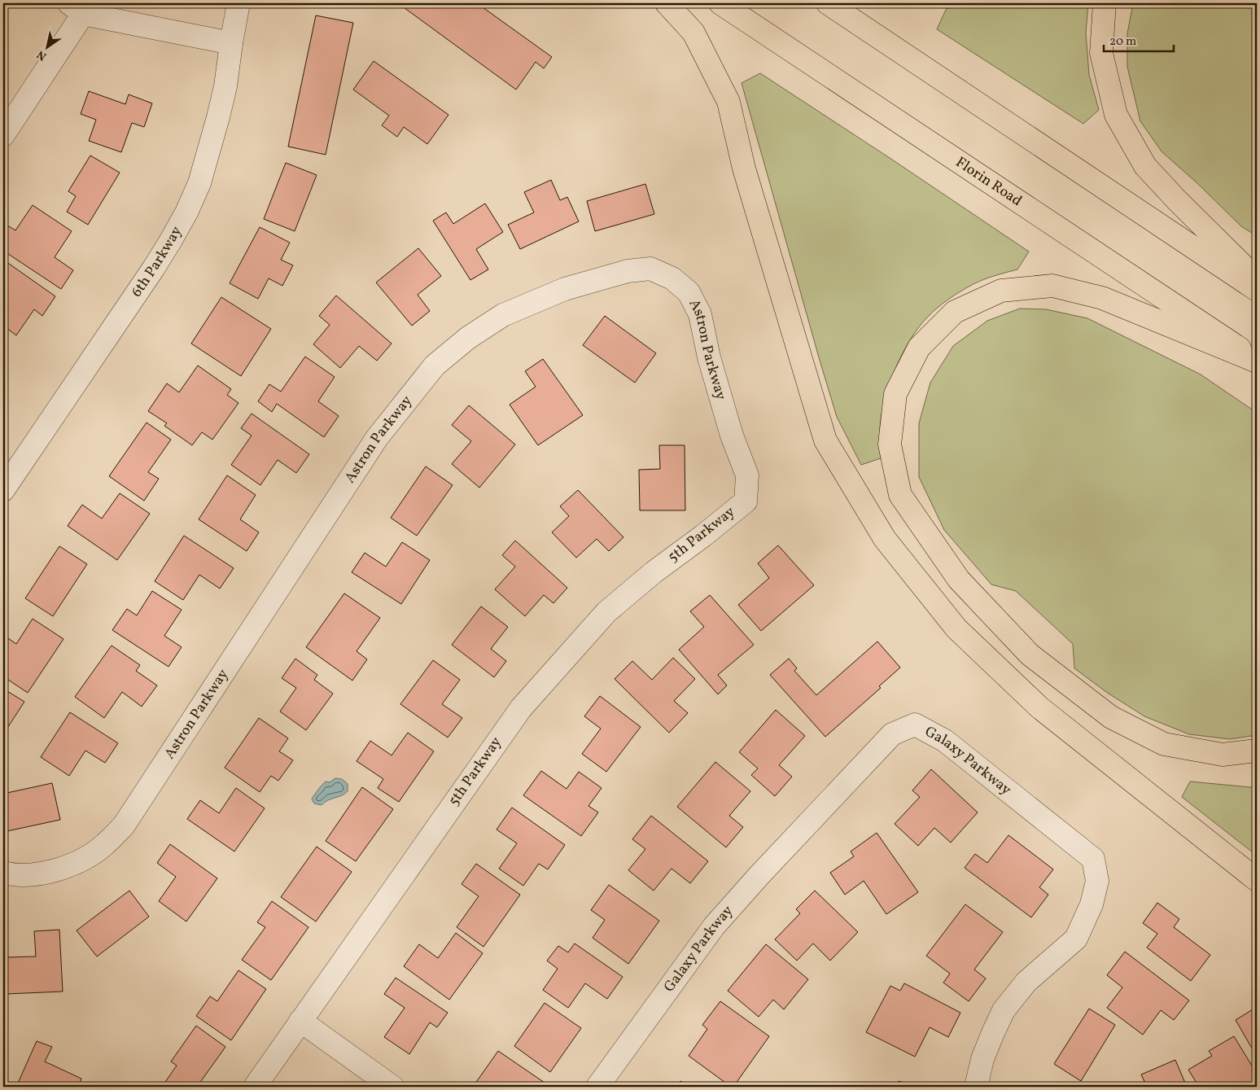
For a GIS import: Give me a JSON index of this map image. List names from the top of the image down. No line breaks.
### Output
{"streets":{"main road":["Florin Road"],"street":["6th Parkway","Astron Parkway","5th Parkway","Galaxy Parkway"]},"crossings":[["Astron Parkway","5th Parkway"]],"scale_bar":"20 m","north":"bottom left"}
